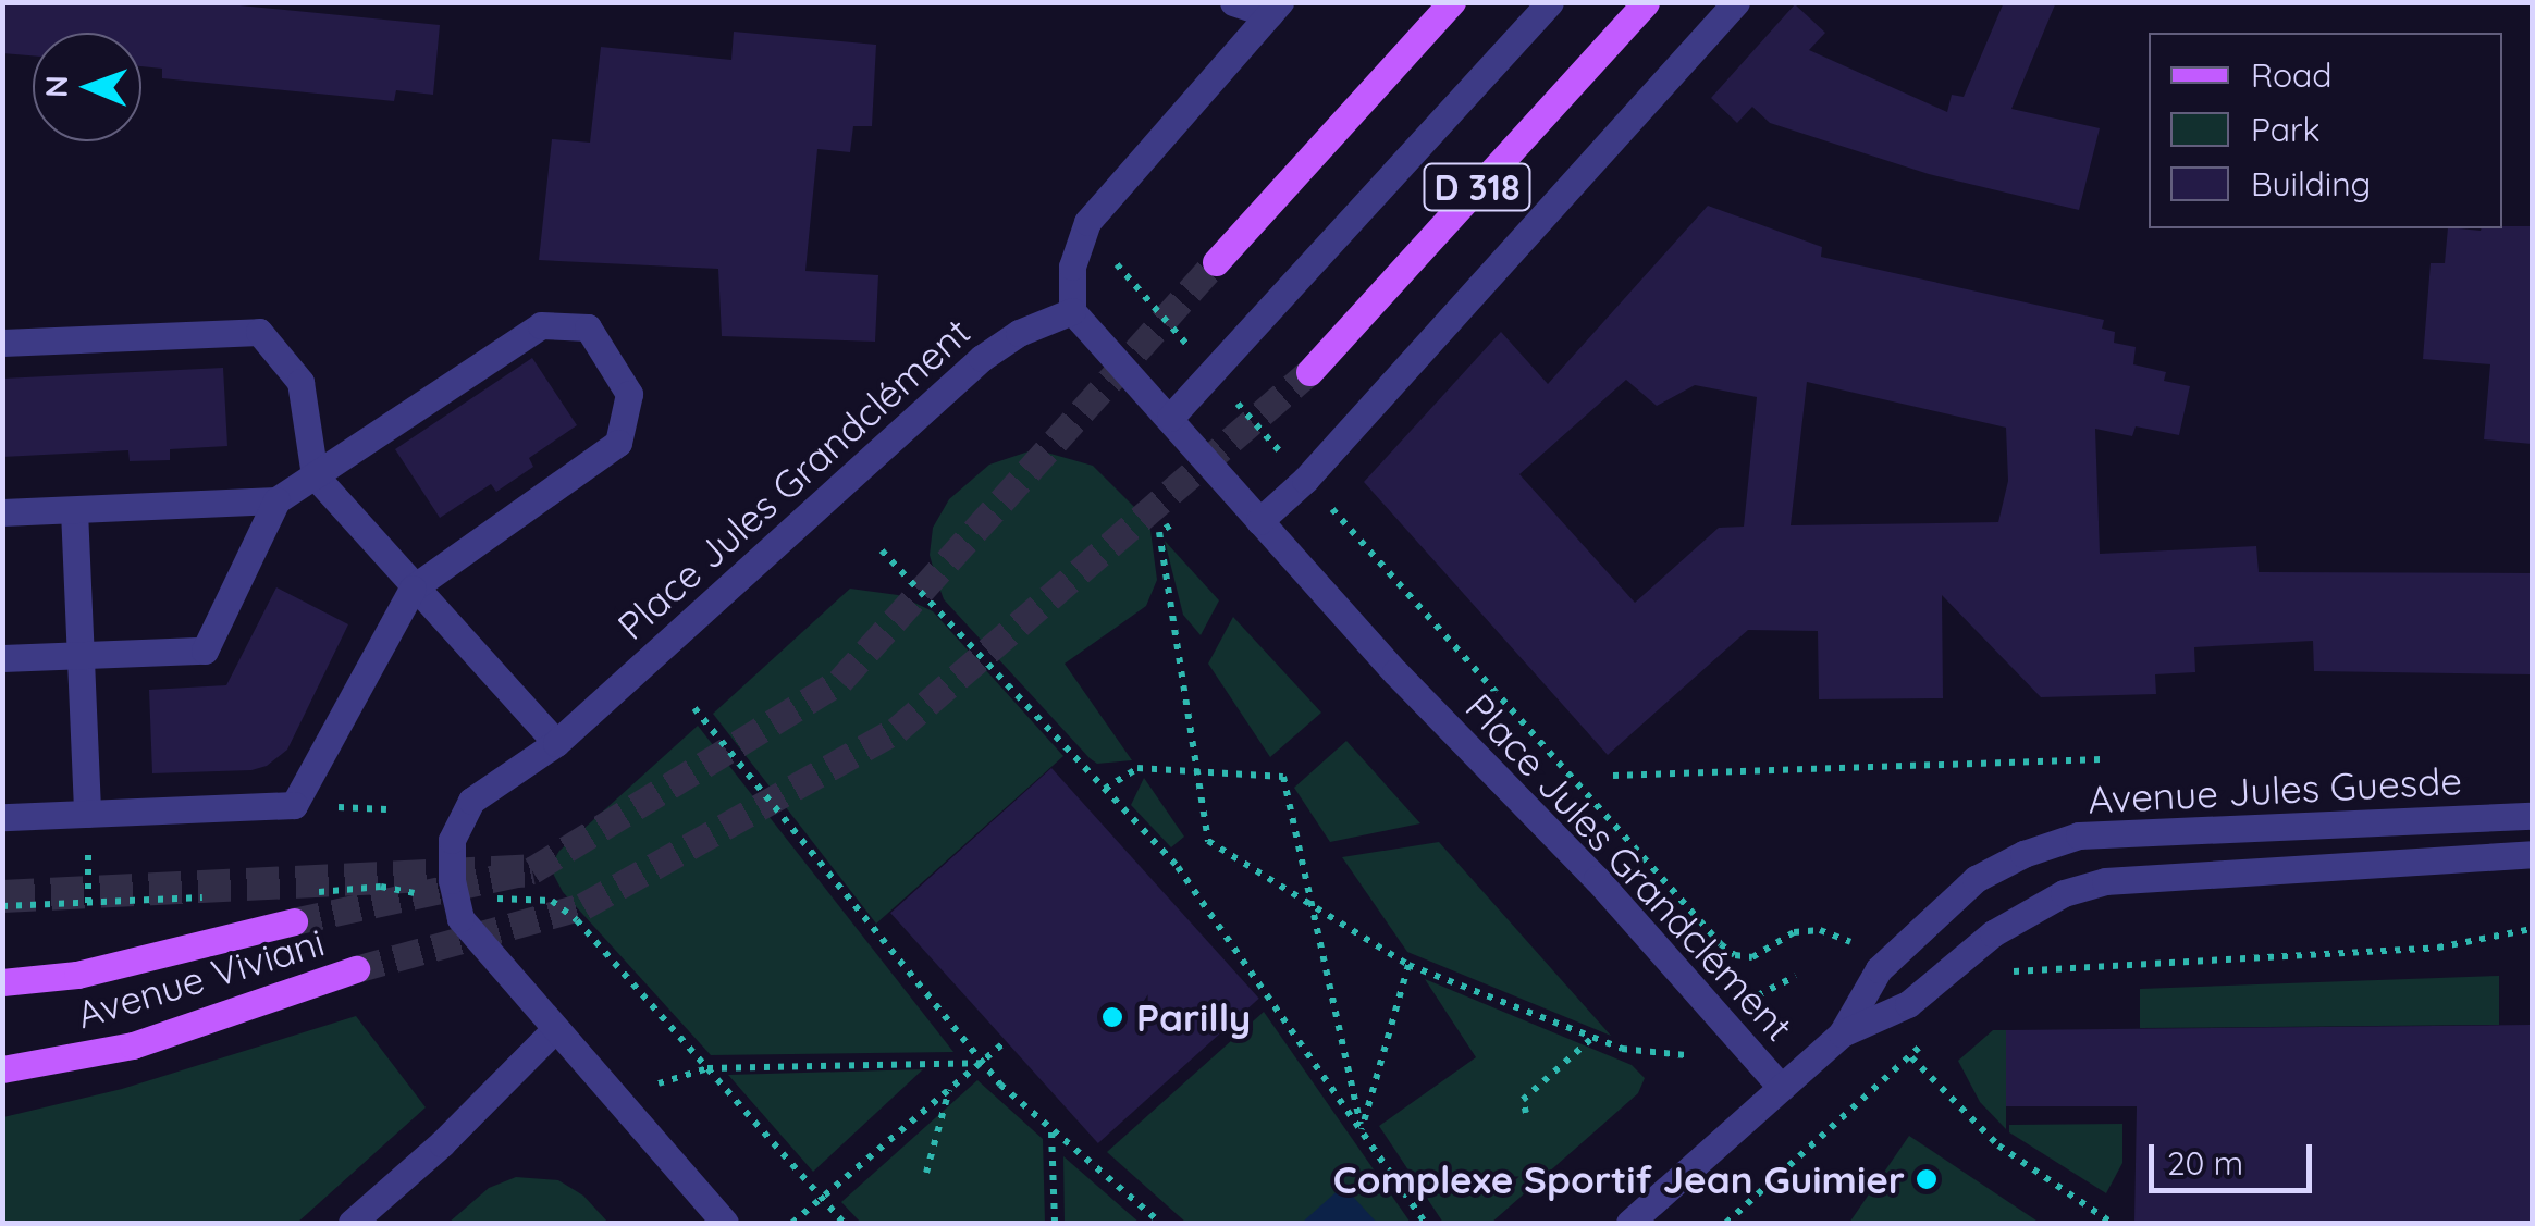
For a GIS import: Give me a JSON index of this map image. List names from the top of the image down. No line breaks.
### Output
{"streets":{"main road":["D 318","Avenue Viviani"],"street":["Place Jules Grandclément","Avenue Jules Guesde"]},"crossings":[["Place Jules Grandclément","Avenue Jules Guesde"]],"places":["Parilly","Complexe Sportif Jean Guimier"],"legend":["Road","Park","Building"],"scale_bar":"20 m","north":"left"}
